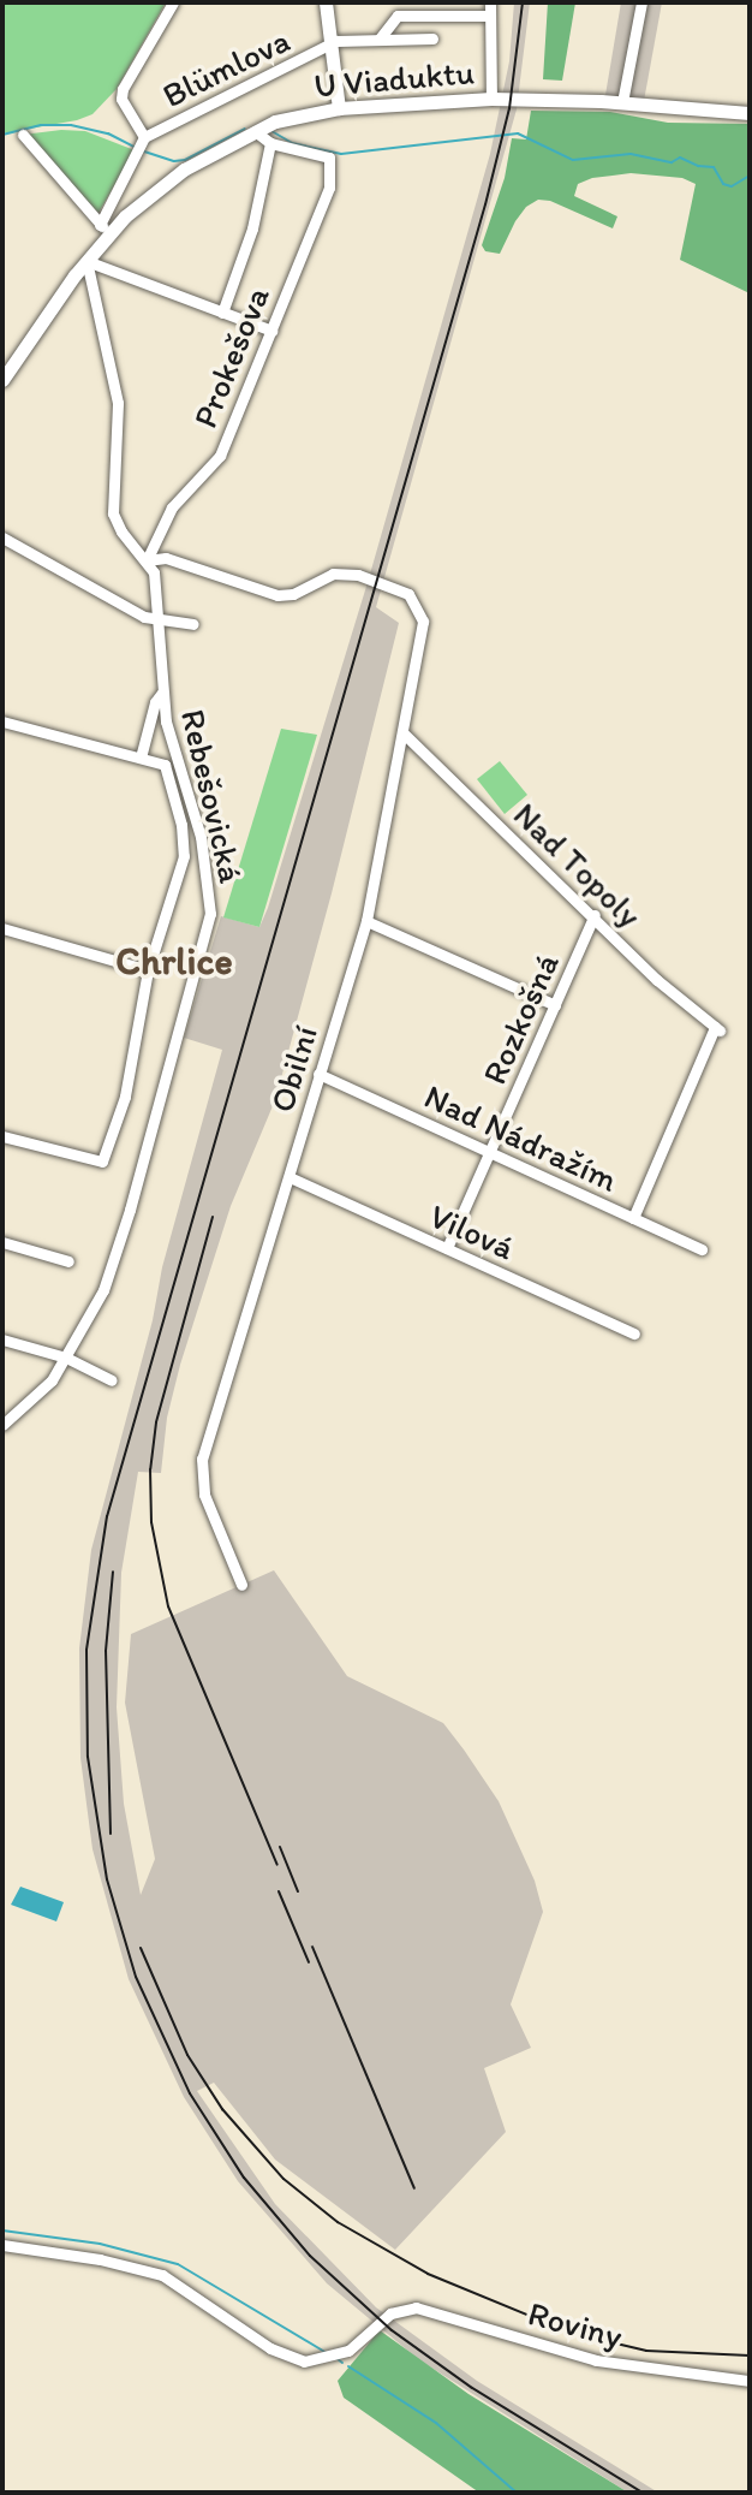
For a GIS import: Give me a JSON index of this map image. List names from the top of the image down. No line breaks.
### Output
{"streets":{"street":["Blümlova","U Viaduktu","Prokešova","Rebešovická","Nad Topoly","Rozkošná","Obilní","Nad Nádražím","Vilová","Roviny"]},"crossings":[["U Viaduktu","Prokešova"],["Prokešova","Rebešovická"],["Prokešova","Obilní"],["Rebešovická","Obilní"],["Nad Topoly","Rozkošná"],["Nad Topoly","Obilní"],["Nad Topoly","Nad Nádražím"],["Rozkošná","Nad Nádražím"],["Rozkošná","Vilová"],["Obilní","Nad Nádražím"],["Obilní","Vilová"]],"districts":["Chrlice"]}
